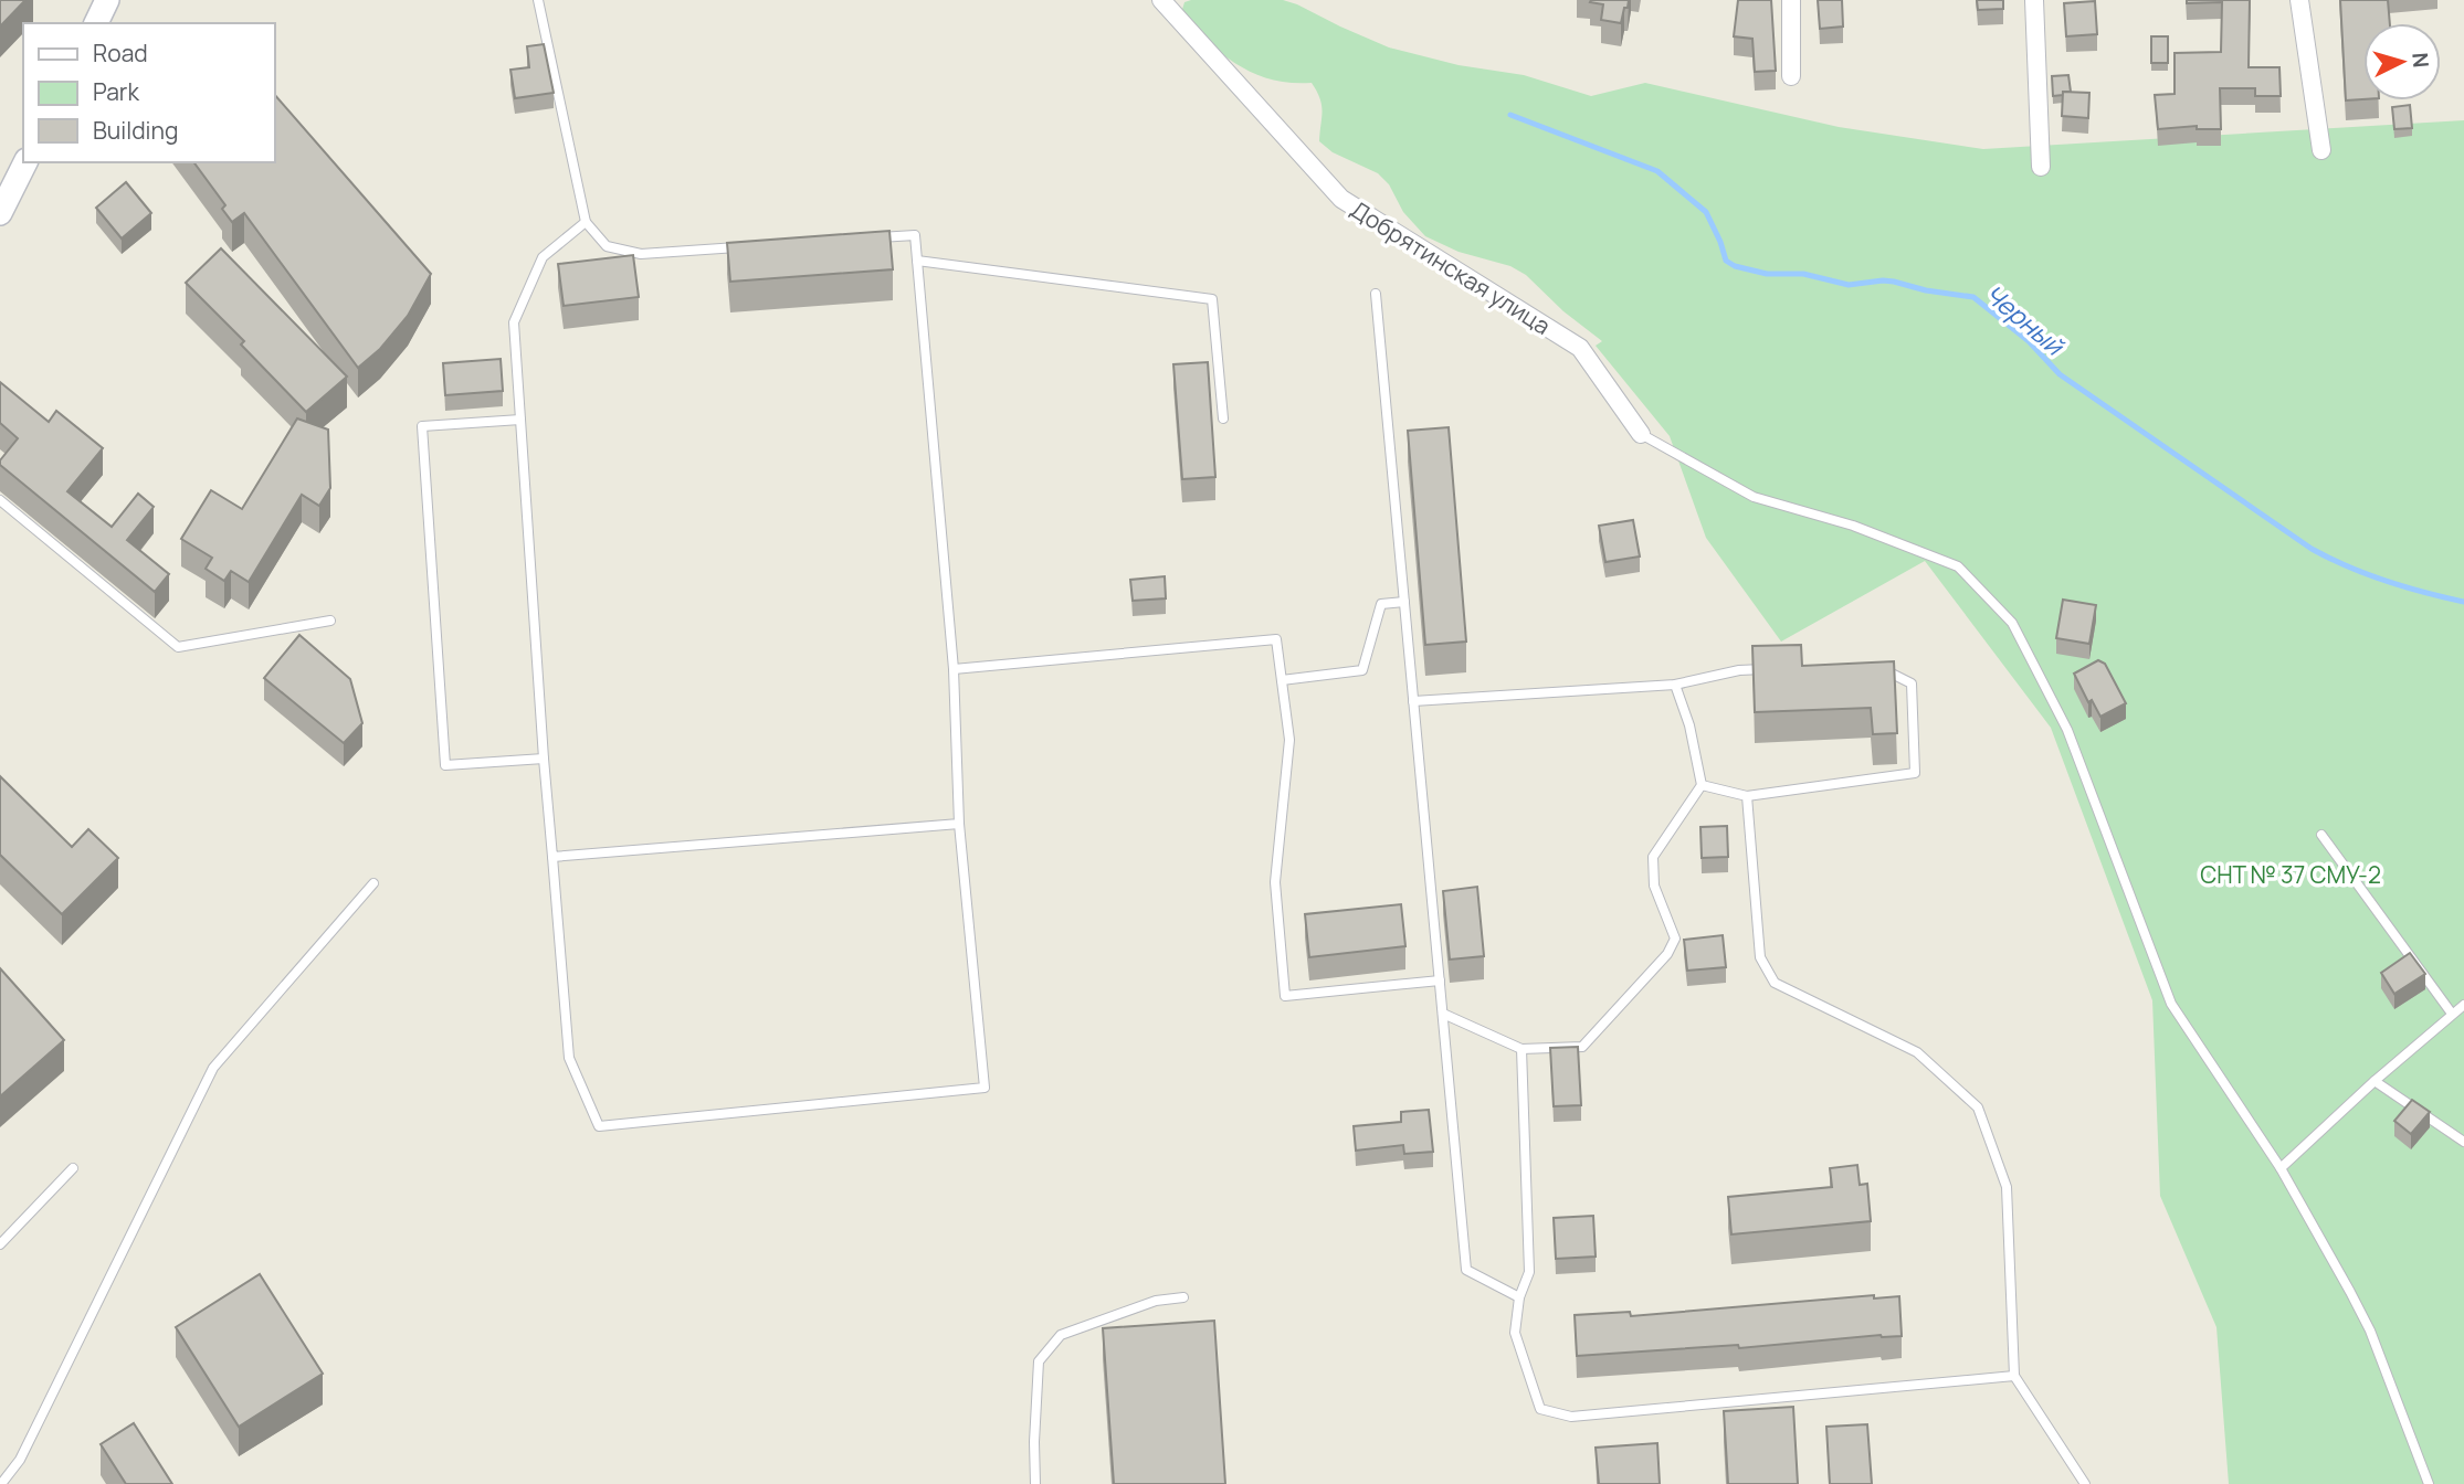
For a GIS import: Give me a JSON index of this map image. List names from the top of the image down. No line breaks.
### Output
{"streets":{"street":["Добрятинская улица"]},"water":["Черный"],"parks":["СНТ № 37 СМУ-2"],"legend":["Road","Park","Building"],"north":"right"}
